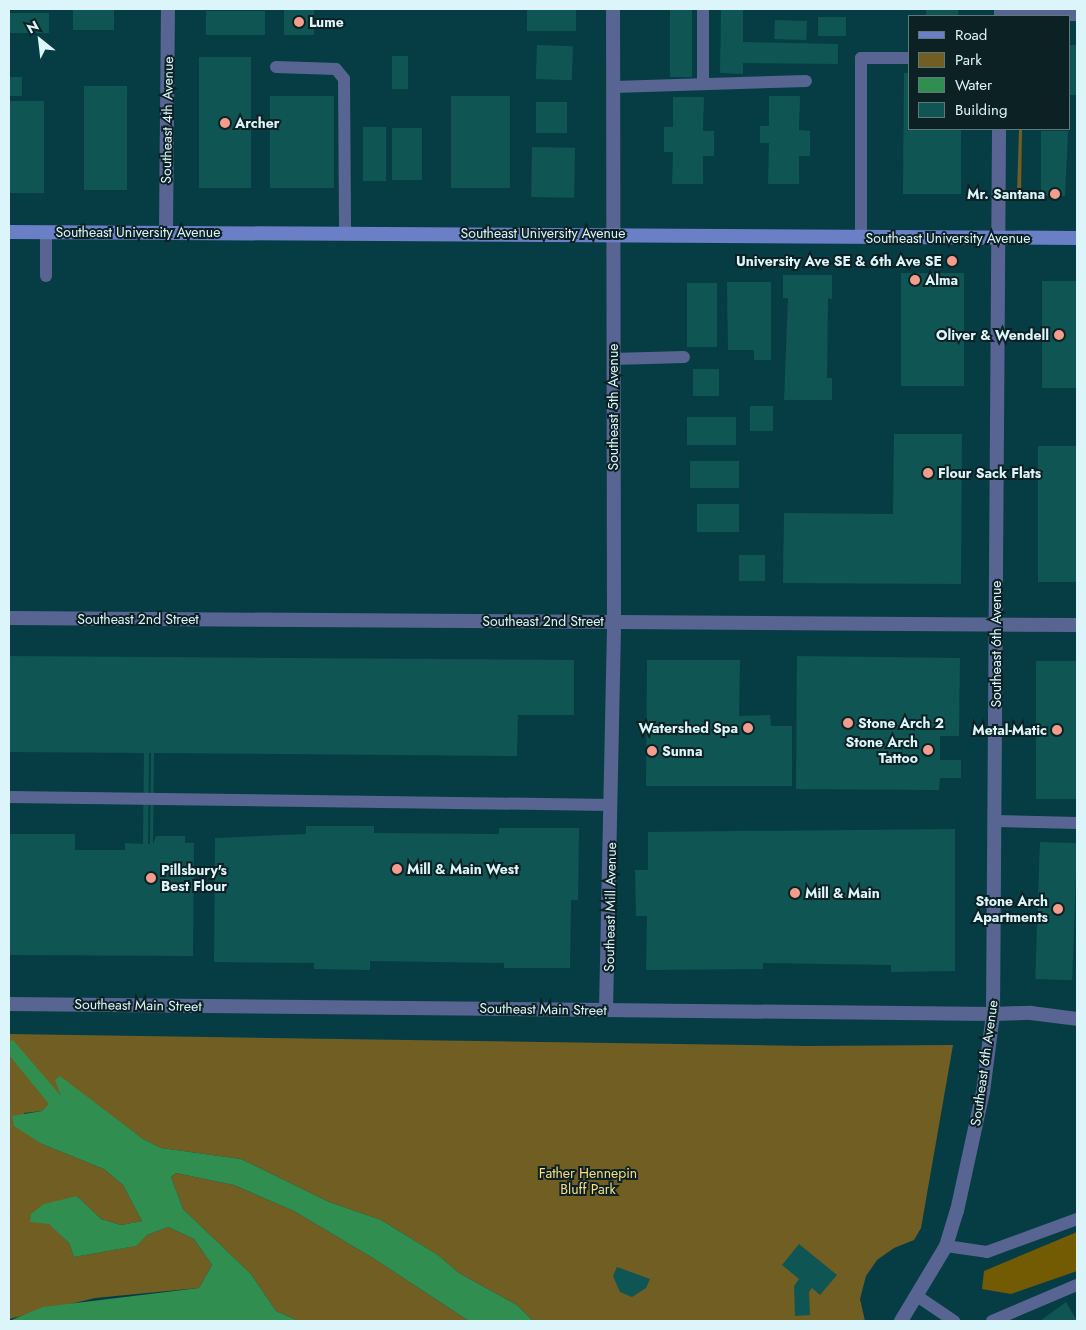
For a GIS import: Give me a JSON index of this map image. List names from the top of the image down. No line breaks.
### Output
{"streets":{"main road":["Southeast University Avenue"],"street":["Southeast 4th Avenue","Southeast 5th Avenue","Southeast 2nd Street","Southeast 6th Avenue","Southeast Mill Avenue","Southeast Main Street"]},"crossings":[["Southeast 4th Avenue","Southeast University Avenue"],["Southeast University Avenue","Southeast 5th Avenue"],["Southeast University Avenue","Southeast 6th Avenue"],["Southeast 5th Avenue","Southeast 2nd Street"],["Southeast 5th Avenue","Southeast Mill Avenue"],["Southeast 2nd Street","Southeast 6th Avenue"],["Southeast 6th Avenue","Southeast Main Street"],["Southeast Mill Avenue","Southeast Main Street"]],"parks":["Father Hennepin Bluff Park"],"places":["Lume","Archer","Mr. Santana","University Ave SE & 6th Ave SE","Alma","Oliver & Wendell","Flour Sack Flats","Stone Arch 2","Watershed Spa","Metal-Matic","Stone Arch Tattoo","Sunna","Mill & Main West","Pillsbury's Best Flour","Mill & Main","Stone Arch Apartments"],"legend":["Road","Park","Water","Building"],"north":"top left"}
